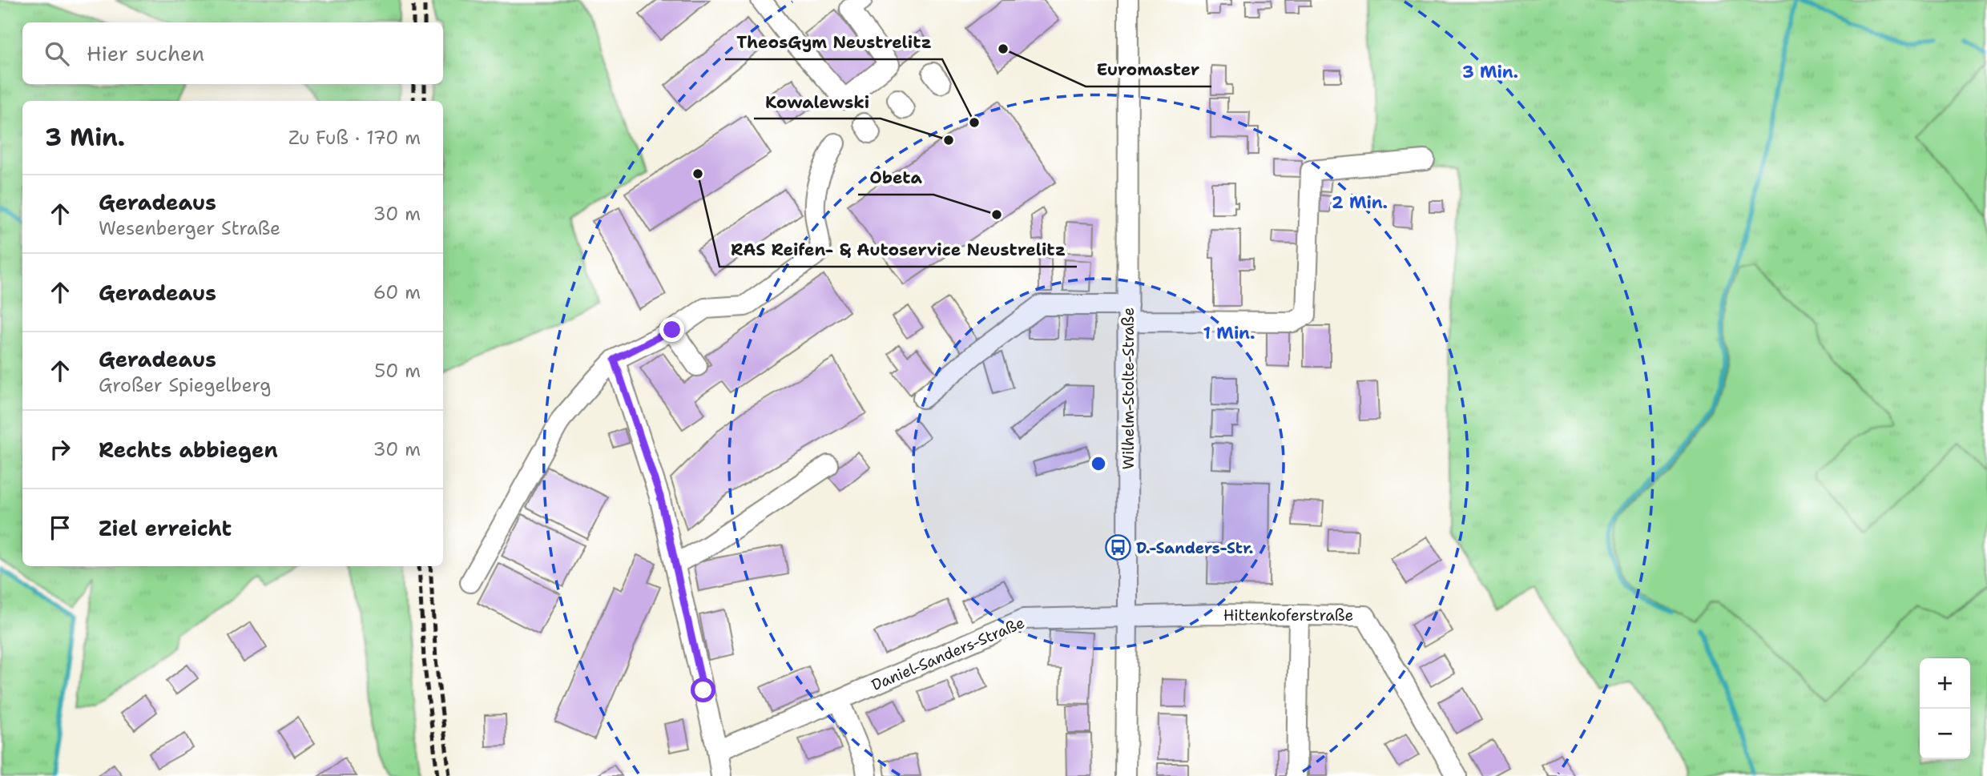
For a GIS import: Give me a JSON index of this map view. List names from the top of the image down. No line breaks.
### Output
{"streets":{"street":["Wilhelm-Stolte-Straße","Hittenkoferstraße","Daniel-Sanders-Straße"]},"crossings":[["Wilhelm-Stolte-Straße","Hittenkoferstraße"],["Wilhelm-Stolte-Straße","Daniel-Sanders-Straße"],["Hittenkoferstraße","Daniel-Sanders-Straße"]],"places":{"other":["Euromaster","TheosGym Neustrelitz","Kowalewski","RAS Reifen- & Autoservice Neustrelitz","Obeta"],"bus stop":["D.-Sanders-Str."]},"page":{"search":"Hier suchen","heading":["3 Min.","Zu Fuß · 170 m"],"list":[["Geradeaus","Wesenberger Straße","30 m"],["Geradeaus","60 m"],["Geradeaus","Großer Spiegelberg","50 m"],["Rechts abbiegen","30 m"],"Ziel erreicht"],"map_buttons":["+","−"]},"rings":["3 Min.","2 Min.","1 Min."]}
